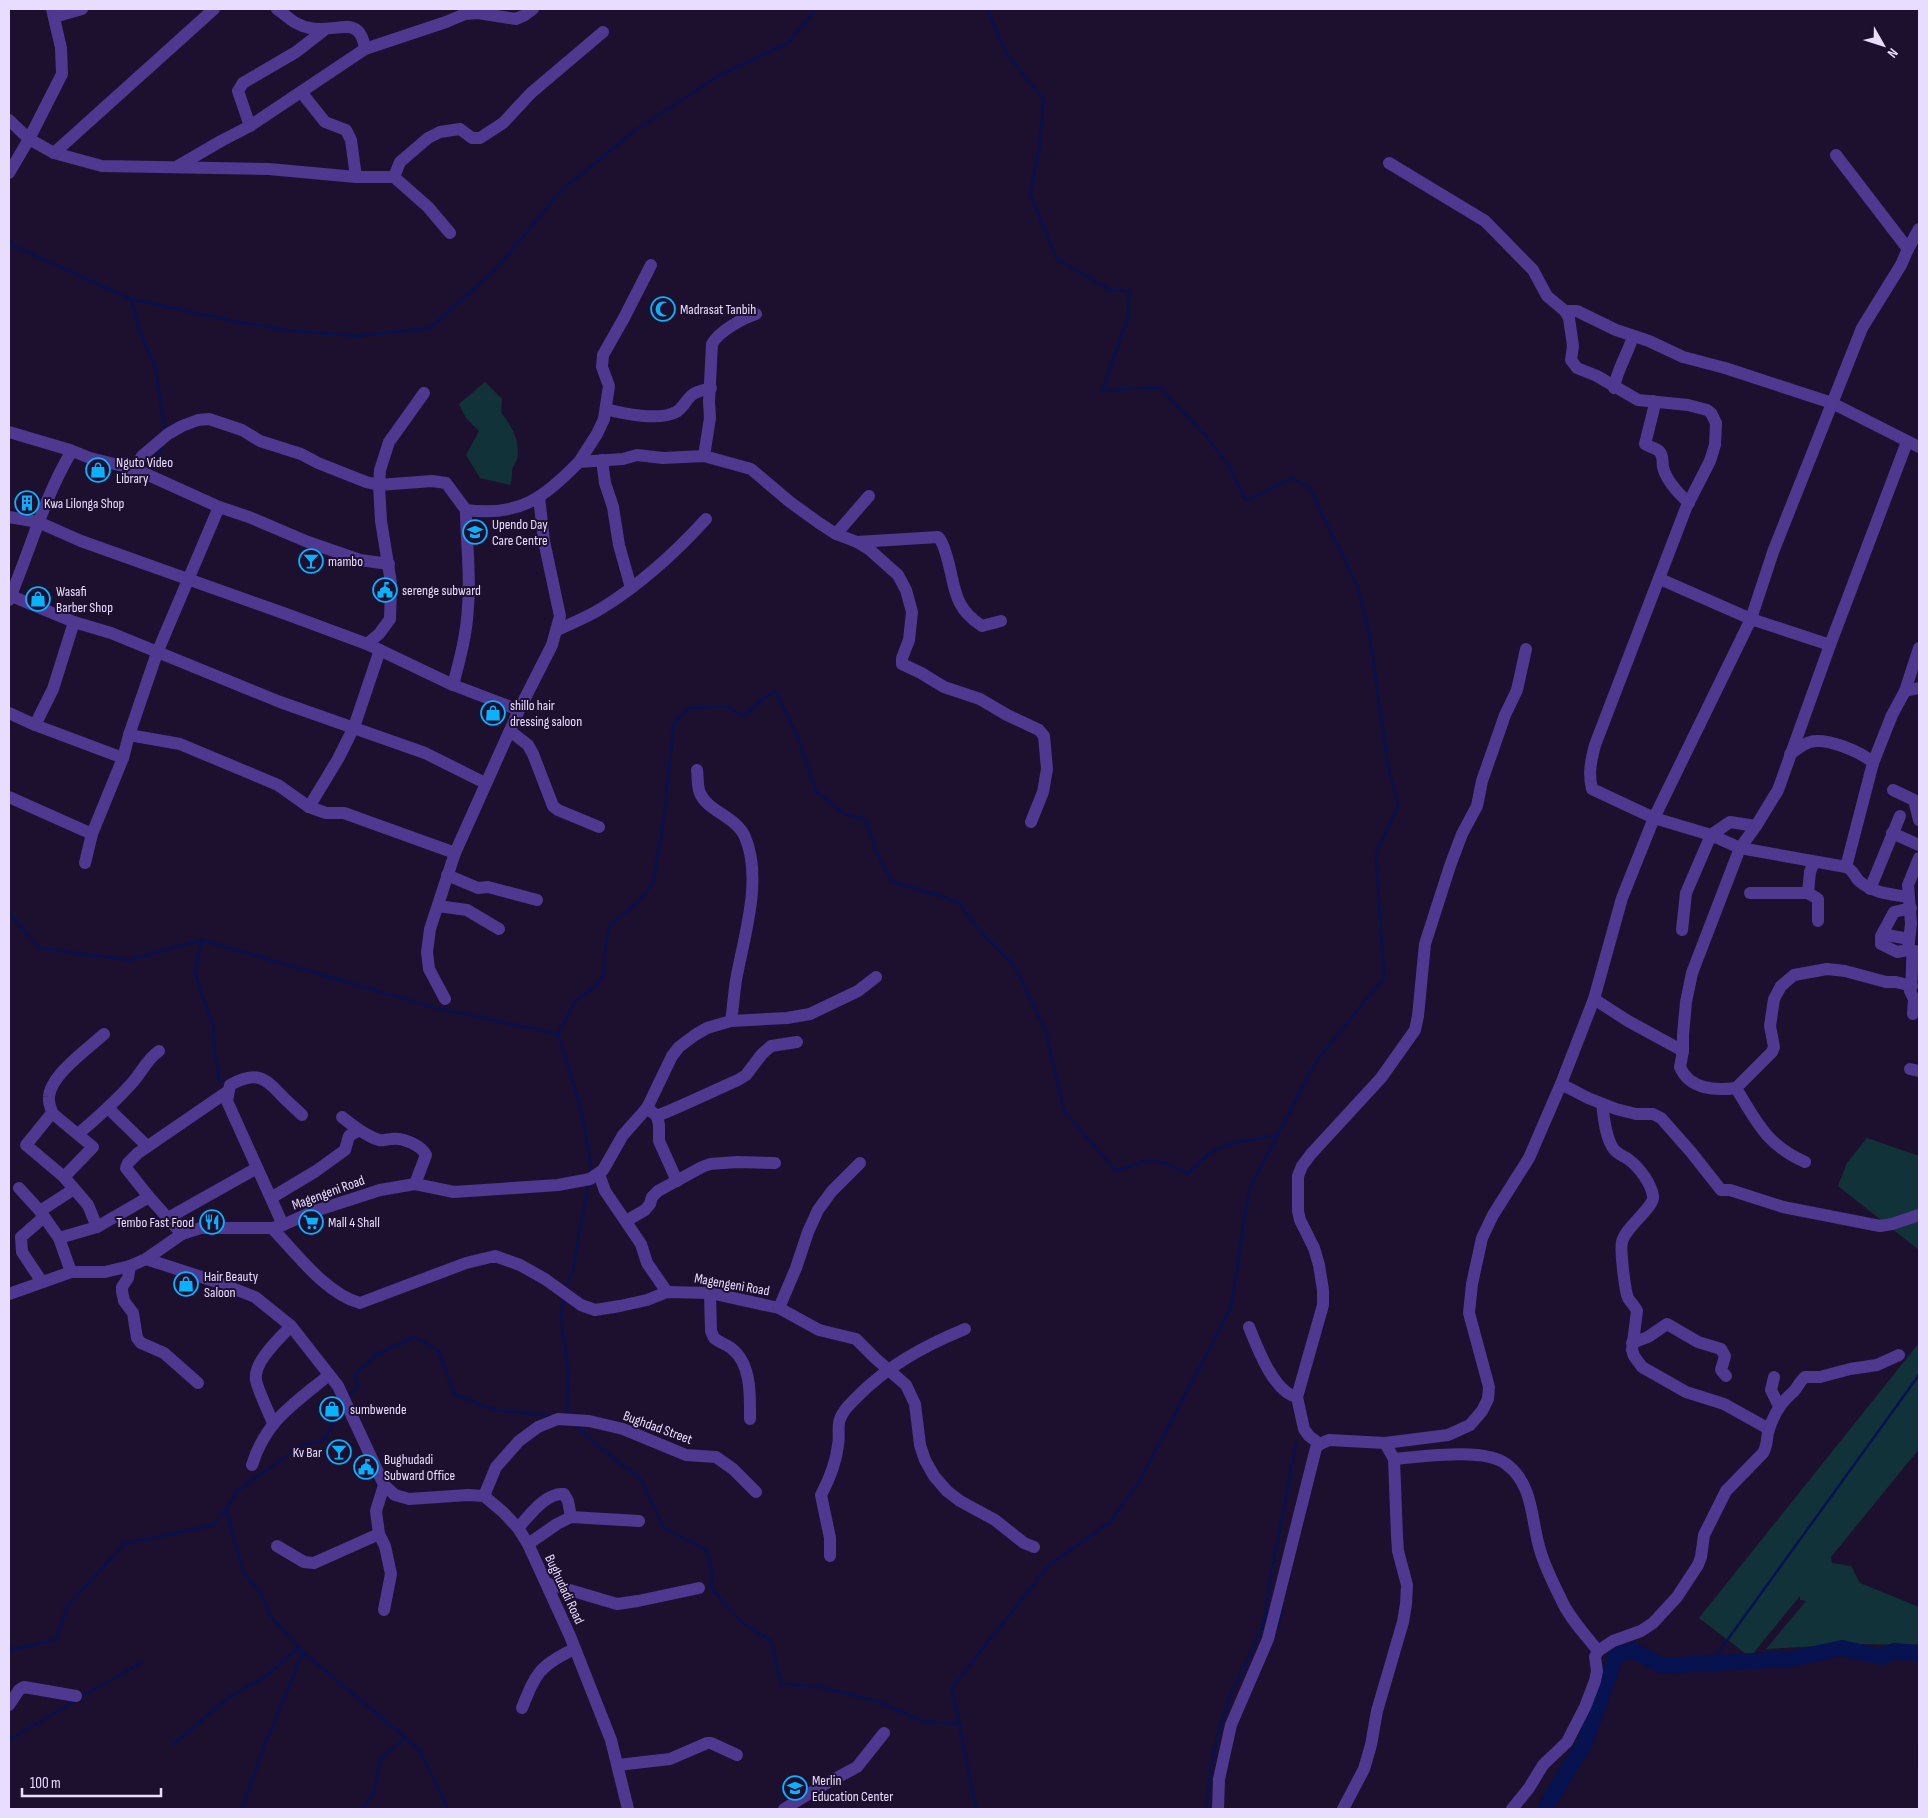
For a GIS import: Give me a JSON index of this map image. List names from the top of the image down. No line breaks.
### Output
{"streets":{"street":["Magengeni Road","Bughdad Street","Bughudadi Road"]},"crossings":[["Bughdad Street","Bughudadi Road"]],"places":{"mosque":["Madrasat Tanbih"],"shop":["Nguto Video Library","Wasafi Barber Shop","shillo hair dressing saloon","Hair Beauty Saloon","sumbwende"],"building":["Kwa Lilonga Shop"],"school or university":["Upendo Day Care Centre","Merlin Education Center"],"bar":["mambo","Kv Bar"],"public building":["serenge subward","Bughudadi Subward Office"],"restaurant":["Tembo Fast Food"],"supermarket":["Mall 4 Shall"]},"scale_bar":"100 m","north":"bottom right"}
